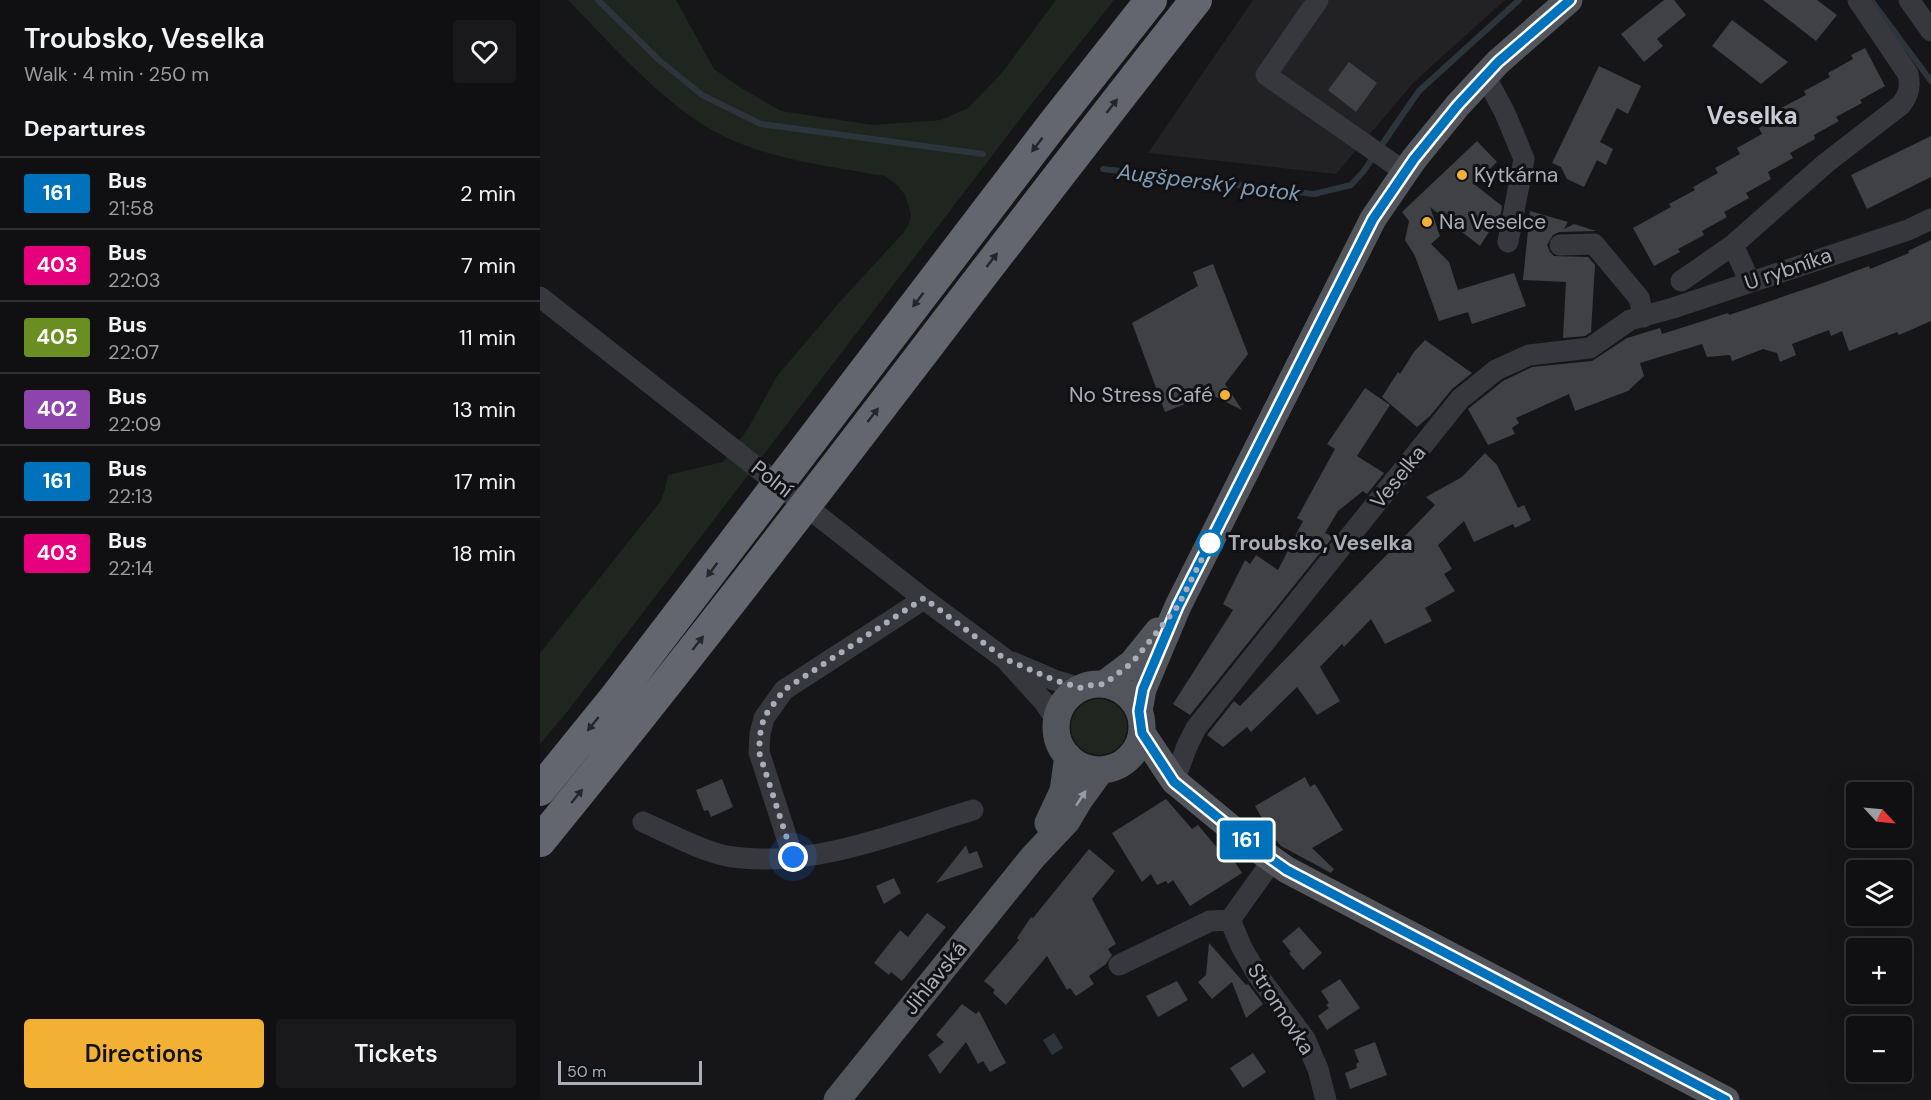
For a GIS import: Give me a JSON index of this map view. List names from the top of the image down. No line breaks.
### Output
{"streets":{"main road":["Jihlavská"],"street":["U rybníka","Veselka","Polní","Stromovka"]},"crossings":[["U rybníka","Veselka"],["Polní","Jihlavská"]],"districts":["Veselka"],"water":["Augšperský potok"],"places":["Kytkárna","Na Veselce","No Stress Café","Troubsko, Veselka"],"lines":["bus line 161"],"scale_bar":"50 m","north":"bottom right","page":{"heading":[["Troubsko, Veselka","Walk · 4 min · 250 m"],"Departures"],"on_map":"161","list":[{"mark":"161","name":"Bus","note":"21:58","value":"2 min"},{"mark":"403","name":"Bus","note":"22:03","value":"7 min"},{"mark":"405","name":"Bus","note":"22:07","value":"11 min"},{"mark":"402","name":"Bus","note":"22:09","value":"13 min"},{"mark":"161","name":"Bus","note":"22:13","value":"17 min"},{"mark":"403","name":"Bus","note":"22:14","value":"18 min"}],"map_buttons":["+","−"],"buttons":["Directions","Tickets"],"scale":"50 m"}}
